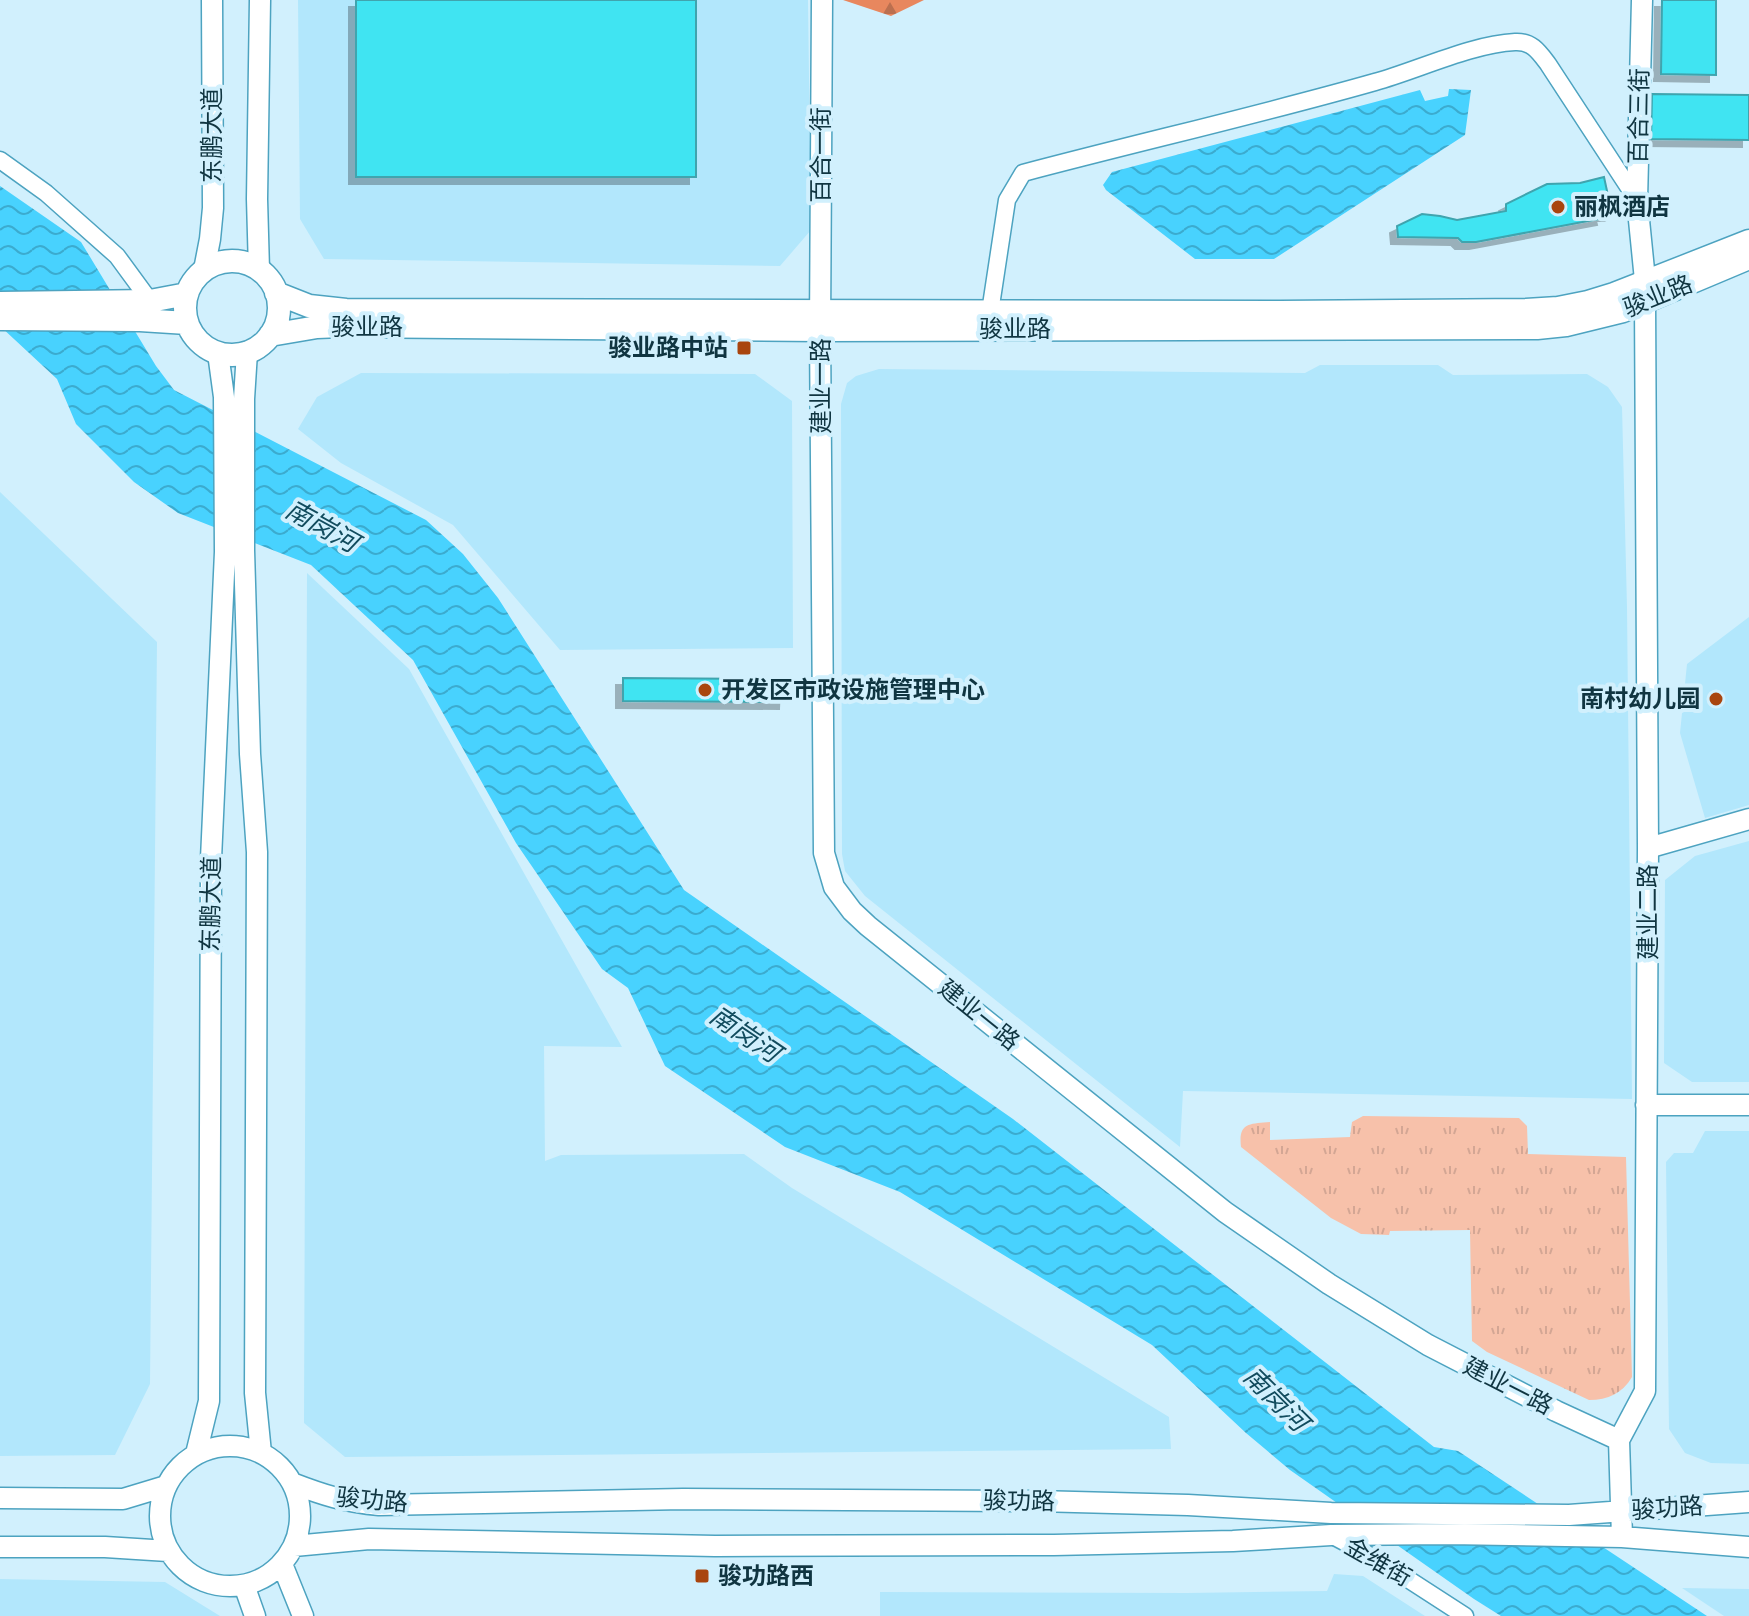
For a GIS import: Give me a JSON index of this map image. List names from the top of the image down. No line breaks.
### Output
{"streets":{"main road":["骏业路"],"street":["百合三街","东鹏大道","百合一街","建业一路","建业二路","骏功路","金维街"]},"crossings":[["百合三街","骏业路"],["百合三街","建业二路"],["东鹏大道","骏业路"],["东鹏大道","骏功路"],["百合一街","骏业路"],["百合一街","建业一路"],["骏业路","建业一路"],["骏业路","建业二路"],["建业一路","建业二路"],["建业二路","骏功路"],["骏功路","金维街"]],"water":["南岗河"],"places":{"other":["丽枫酒店","开发区市政设施管理中心","南村幼儿园"],"transit":["骏业路中站","骏功路西"]}}
